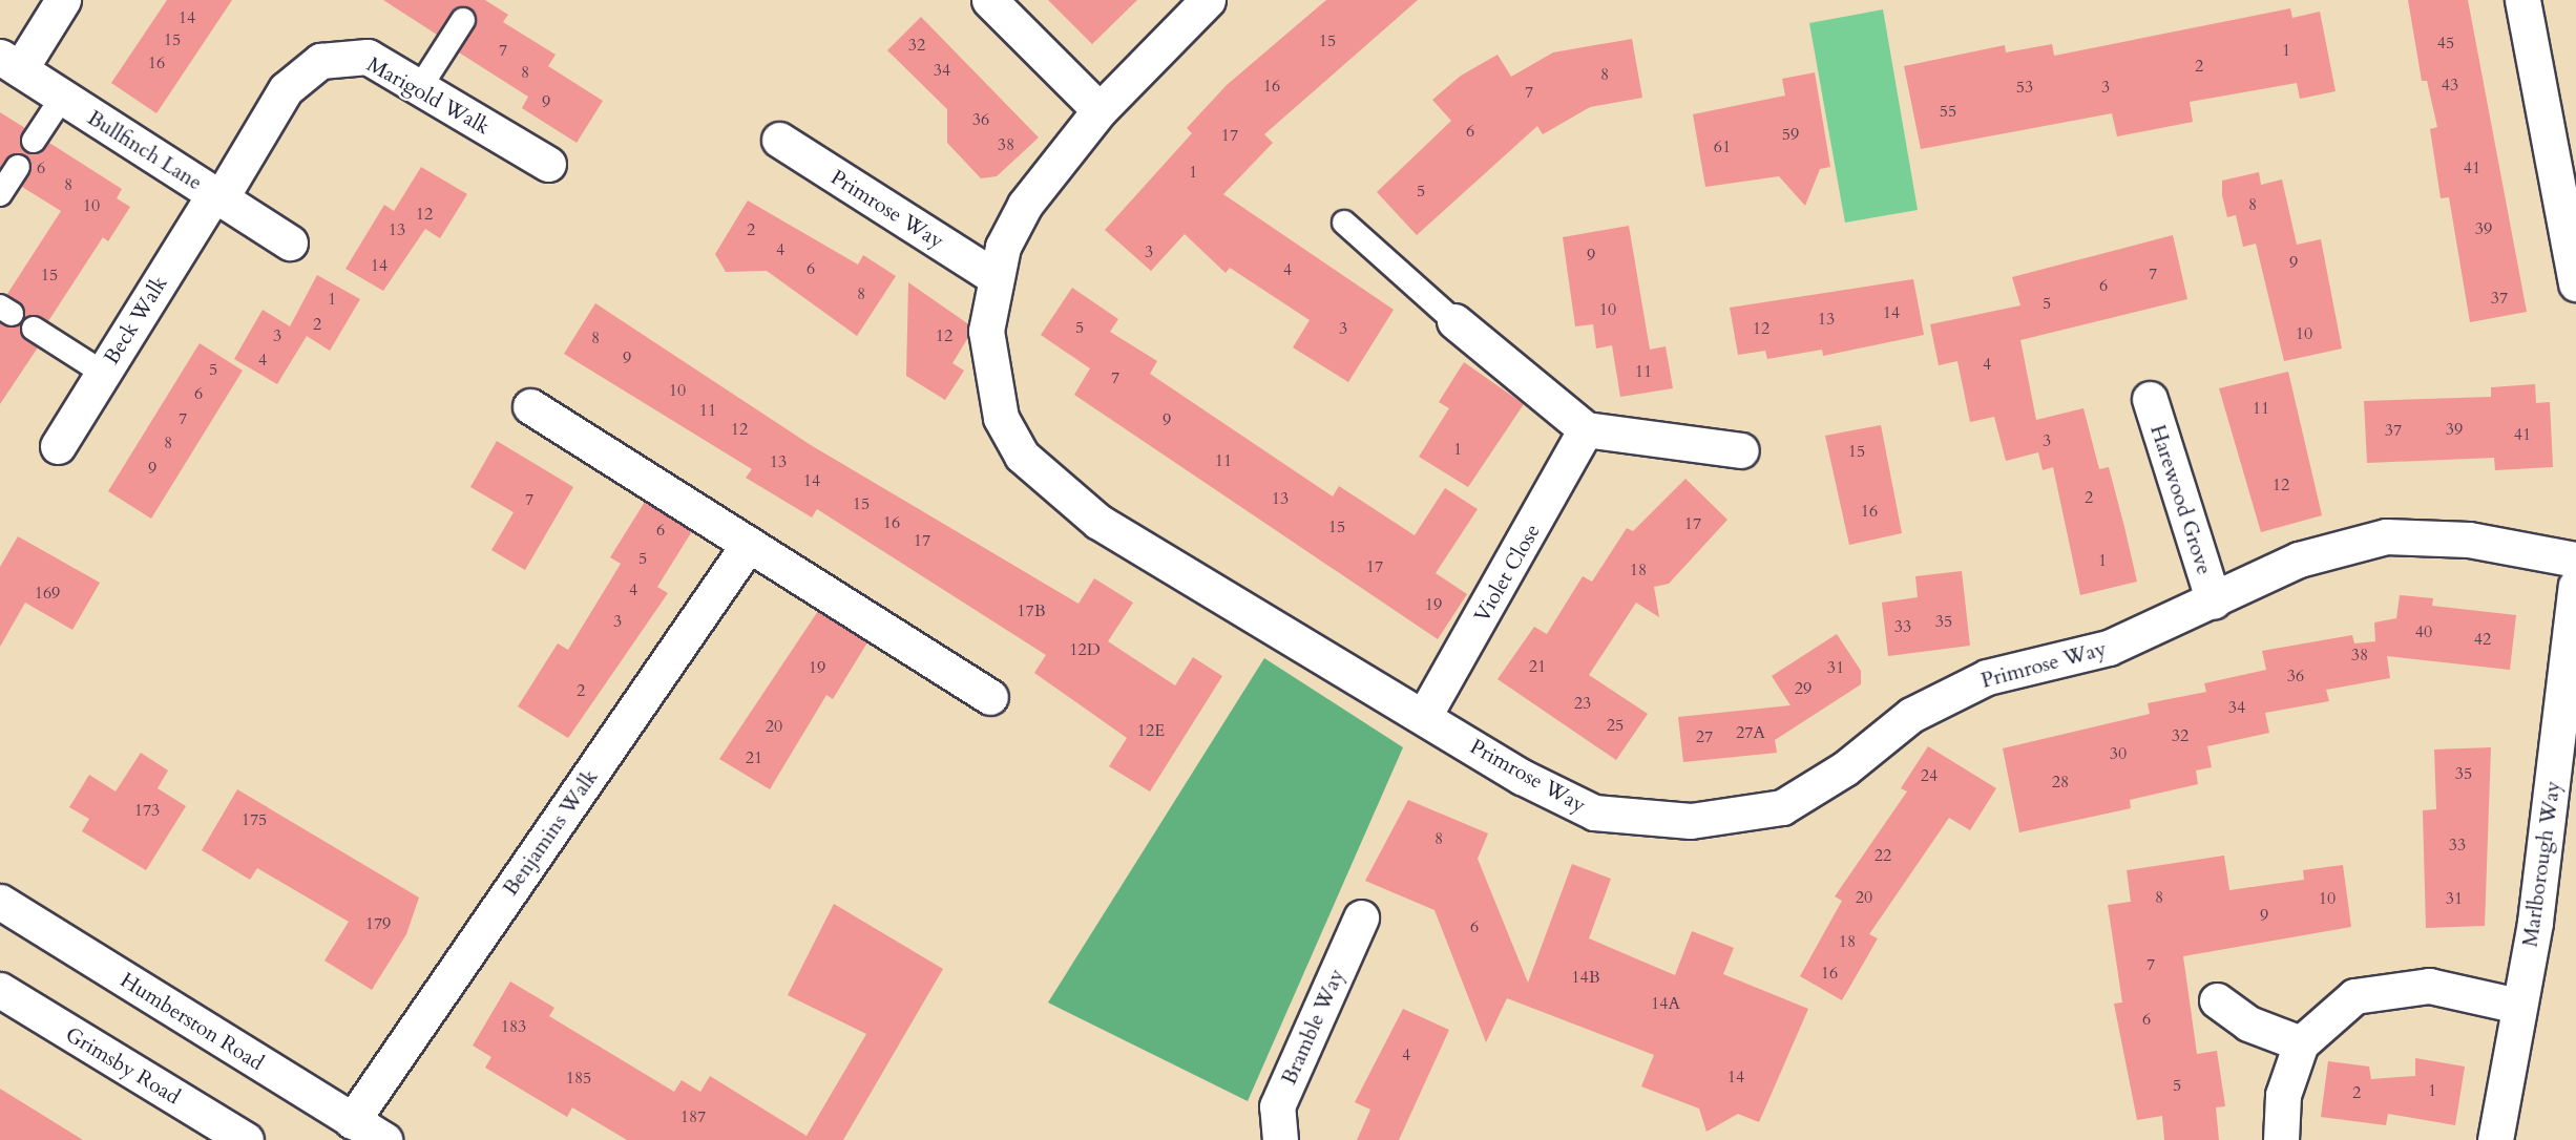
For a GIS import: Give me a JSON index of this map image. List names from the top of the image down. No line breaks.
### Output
{"streets":{"street":["Marigold Walk","Bullfinch Lane","Primrose Way","Beck Walk","Harewood Grove","Violet Close","Benjamins Walk","Marlborough Way","Humberston Road","Bramble Way","Grimsby Road"]},"crossings":[["Marigold Walk","Bullfinch Lane"],["Marigold Walk","Beck Walk"],["Bullfinch Lane","Beck Walk"],["Primrose Way","Harewood Grove"],["Primrose Way","Violet Close"],["Benjamins Walk","Humberston Road"]],"house_numbers":["14","15","15","45","32","7","1","16","2","34","8","8","43","16","53","3","7","9","55","36","6","59","17","38","61","6","41","1","8","5","8","10","12","39","13","2","4","3","9","9","14","6","4","7","15","6","8","37","1","5","10","14","13","2","5","3","12","10","3","12","8","9","4","4","5","11","7","10","6","11","11","7","9","12","39","37","41","3","8","1","15","11","13","9","14","12","2","13","7","15","16","16","17","15","6","17","5","1","17","18","4","169","19","17B","3","35","33","40","42","12D","38","21","19","31","36","29","2","23","34","25","20","12E","27A","32","27","30","21","35","24","28","173","175","8","33","22","20","8","10","31","9","179","6","18","7","16","14B","14A","6","183","4","14","185","5","1","2","187"]}
